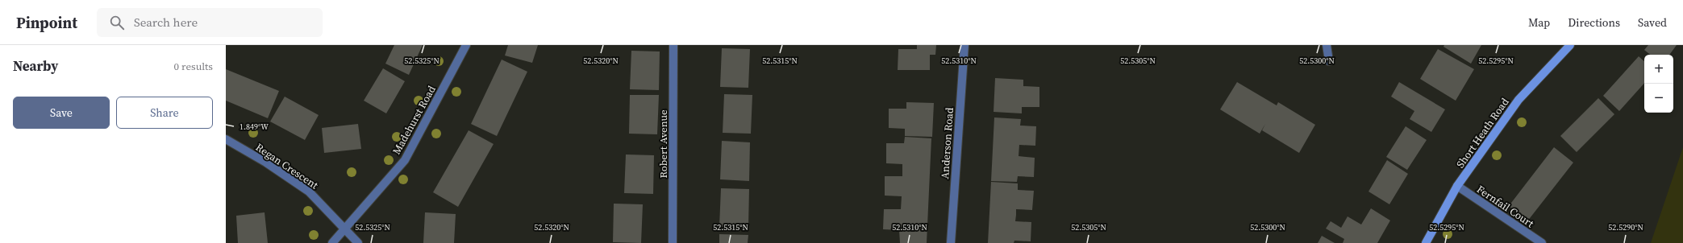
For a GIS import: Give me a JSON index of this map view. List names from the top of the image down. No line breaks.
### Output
{"streets":{"street":["Madehurst Road","Short Heath Road","Anderson Road","Robert Avenue","Regan Crescent","Fernfail Court"]},"crossings":[["Madehurst Road","Regan Crescent"],["Short Heath Road","Fernfail Court"]],"page":{"header":"Pinpoint","search":"Search here","nav":["Map","Directions","Saved"],"heading":["Nearby","0 results"],"map_buttons":["+","−"],"buttons":["Save","Share"]},"coordinates":["52.5325°N","52.5320°N","52.5315°N","52.5310°N","52.5305°N","52.5300°N","52.5295°N","1.849°W","52.5290°N"]}
